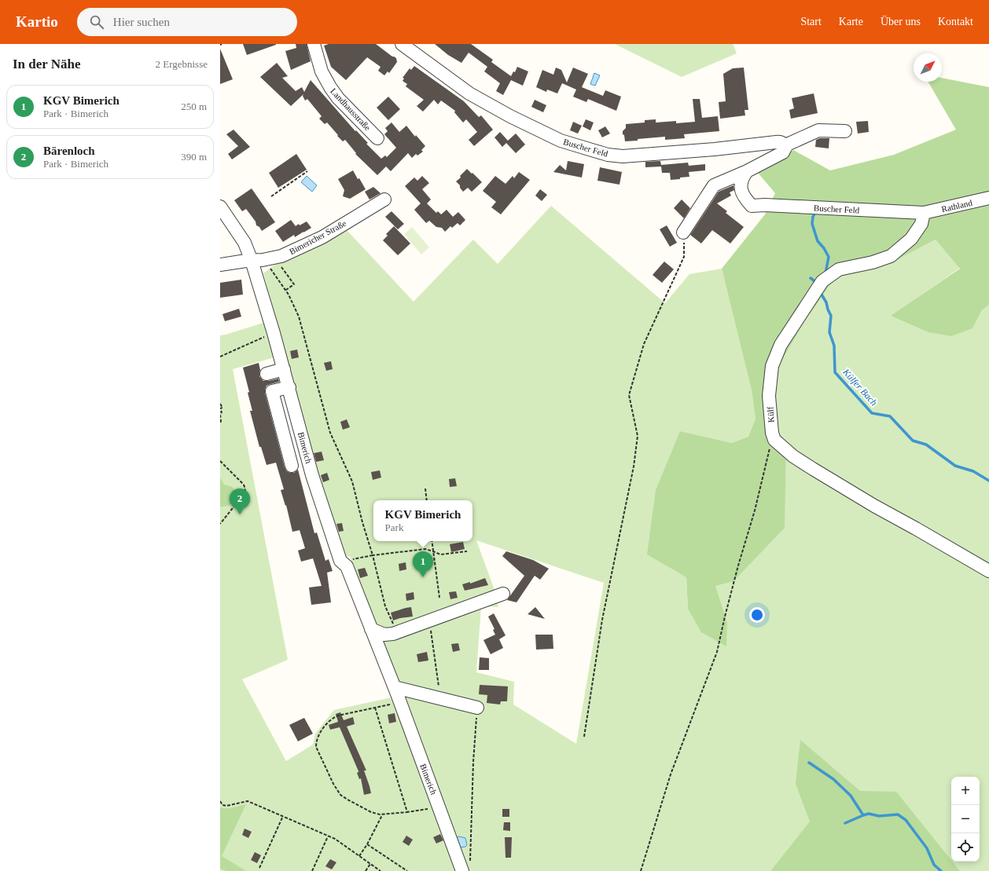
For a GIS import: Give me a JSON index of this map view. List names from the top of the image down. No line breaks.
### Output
{"streets":{"street":["Landhausstraße","Buscher Feld","Rathland","Bimericher Straße","Külf","Bimerich"]},"crossings":[["Buscher Feld","Rathland"],["Buscher Feld","Külf"],["Rathland","Külf"],["Bimericher Straße","Bimerich"]],"water":["Külfer Bach"],"north":"top right","page":{"header":"Kartio","search":"Hier suchen","nav":["Start","Karte","Über uns","Kontakt"],"heading":["In der Nähe","2 Ergebnisse"],"list":[{"mark":"1","name":"KGV Bimerich","note":"Park · Bimerich","value":"250 m"},{"mark":"2","name":"Bärenloch","note":"Park · Bimerich","value":"390 m"}],"pins":["2","1"],"popup":["KGV Bimerich","Park"],"map_buttons":["+","−"]}}
